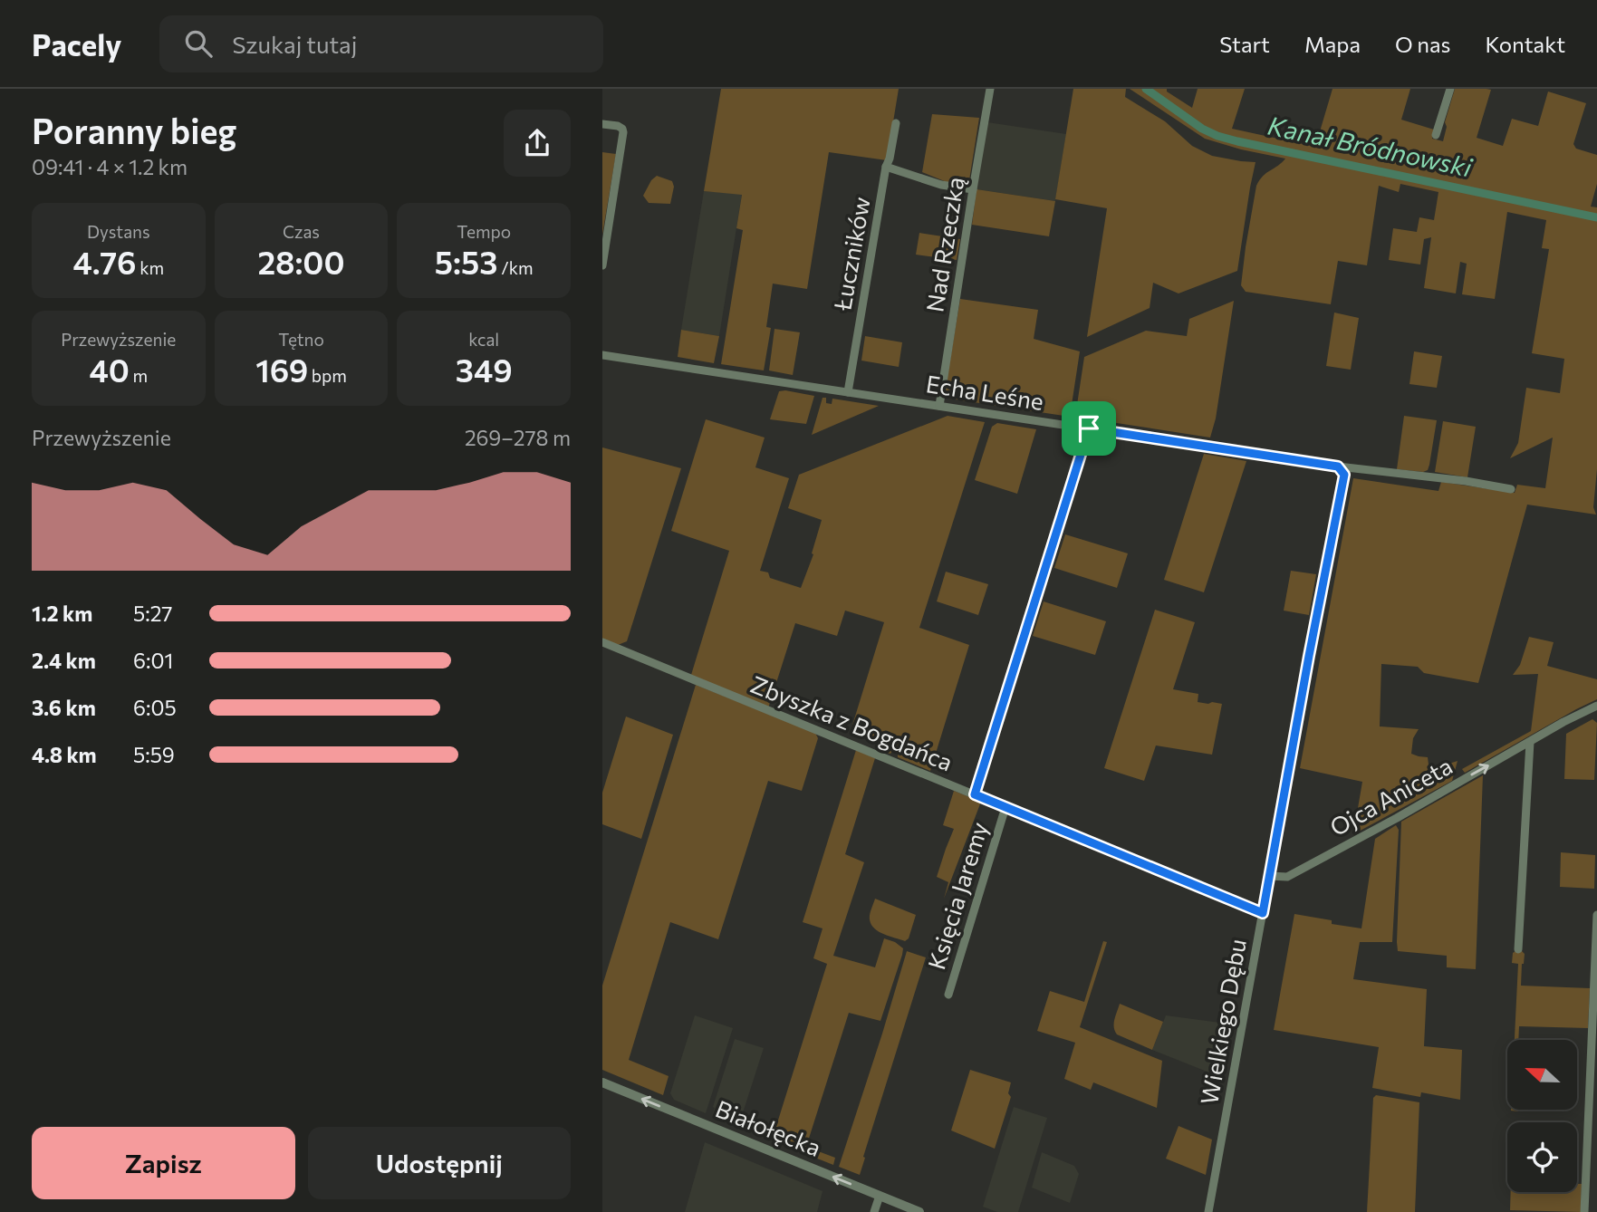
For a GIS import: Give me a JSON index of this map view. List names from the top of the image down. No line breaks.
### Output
{"streets":{"street":["Nad Rzeczką","Łuczników","Echa Leśne","Zbyszka z Bogdańca","Ojca Aniceta","Księcia Jaremy","Wielkiego Dębu","Białołęcka"]},"crossings":[["Nad Rzeczką","Echa Leśne"],["Łuczników","Echa Leśne"],["Echa Leśne","Wielkiego Dębu"],["Zbyszka z Bogdańca","Księcia Jaremy"],["Zbyszka z Bogdańca","Wielkiego Dębu"],["Ojca Aniceta","Wielkiego Dębu"]],"one_way":["Ojca Aniceta","Białołęcka"],"water":["Kanał Bródnowski"],"north":"left","page":{"header":"Pacely","search":"Szukaj tutaj","nav":["Start","Mapa","O nas","Kontakt"],"heading":["Poranny bieg","09:41 · 4 × 1.2 km"],"stats":[["Dystans","4.76 km"],["Czas","28:00"],["Tempo","5:53 /km"],["Przewyższenie","40 m"],["Tętno","169 bpm"],["kcal","349"]],"chart":["Przewyższenie","269–278 m"],"list":[{"name":"1.2 km","note":"5:27"},{"name":"2.4 km","note":"6:01"},{"name":"3.6 km","note":"6:05"},{"name":"4.8 km","note":"5:59"}],"buttons":["Zapisz","Udostępnij"]}}
